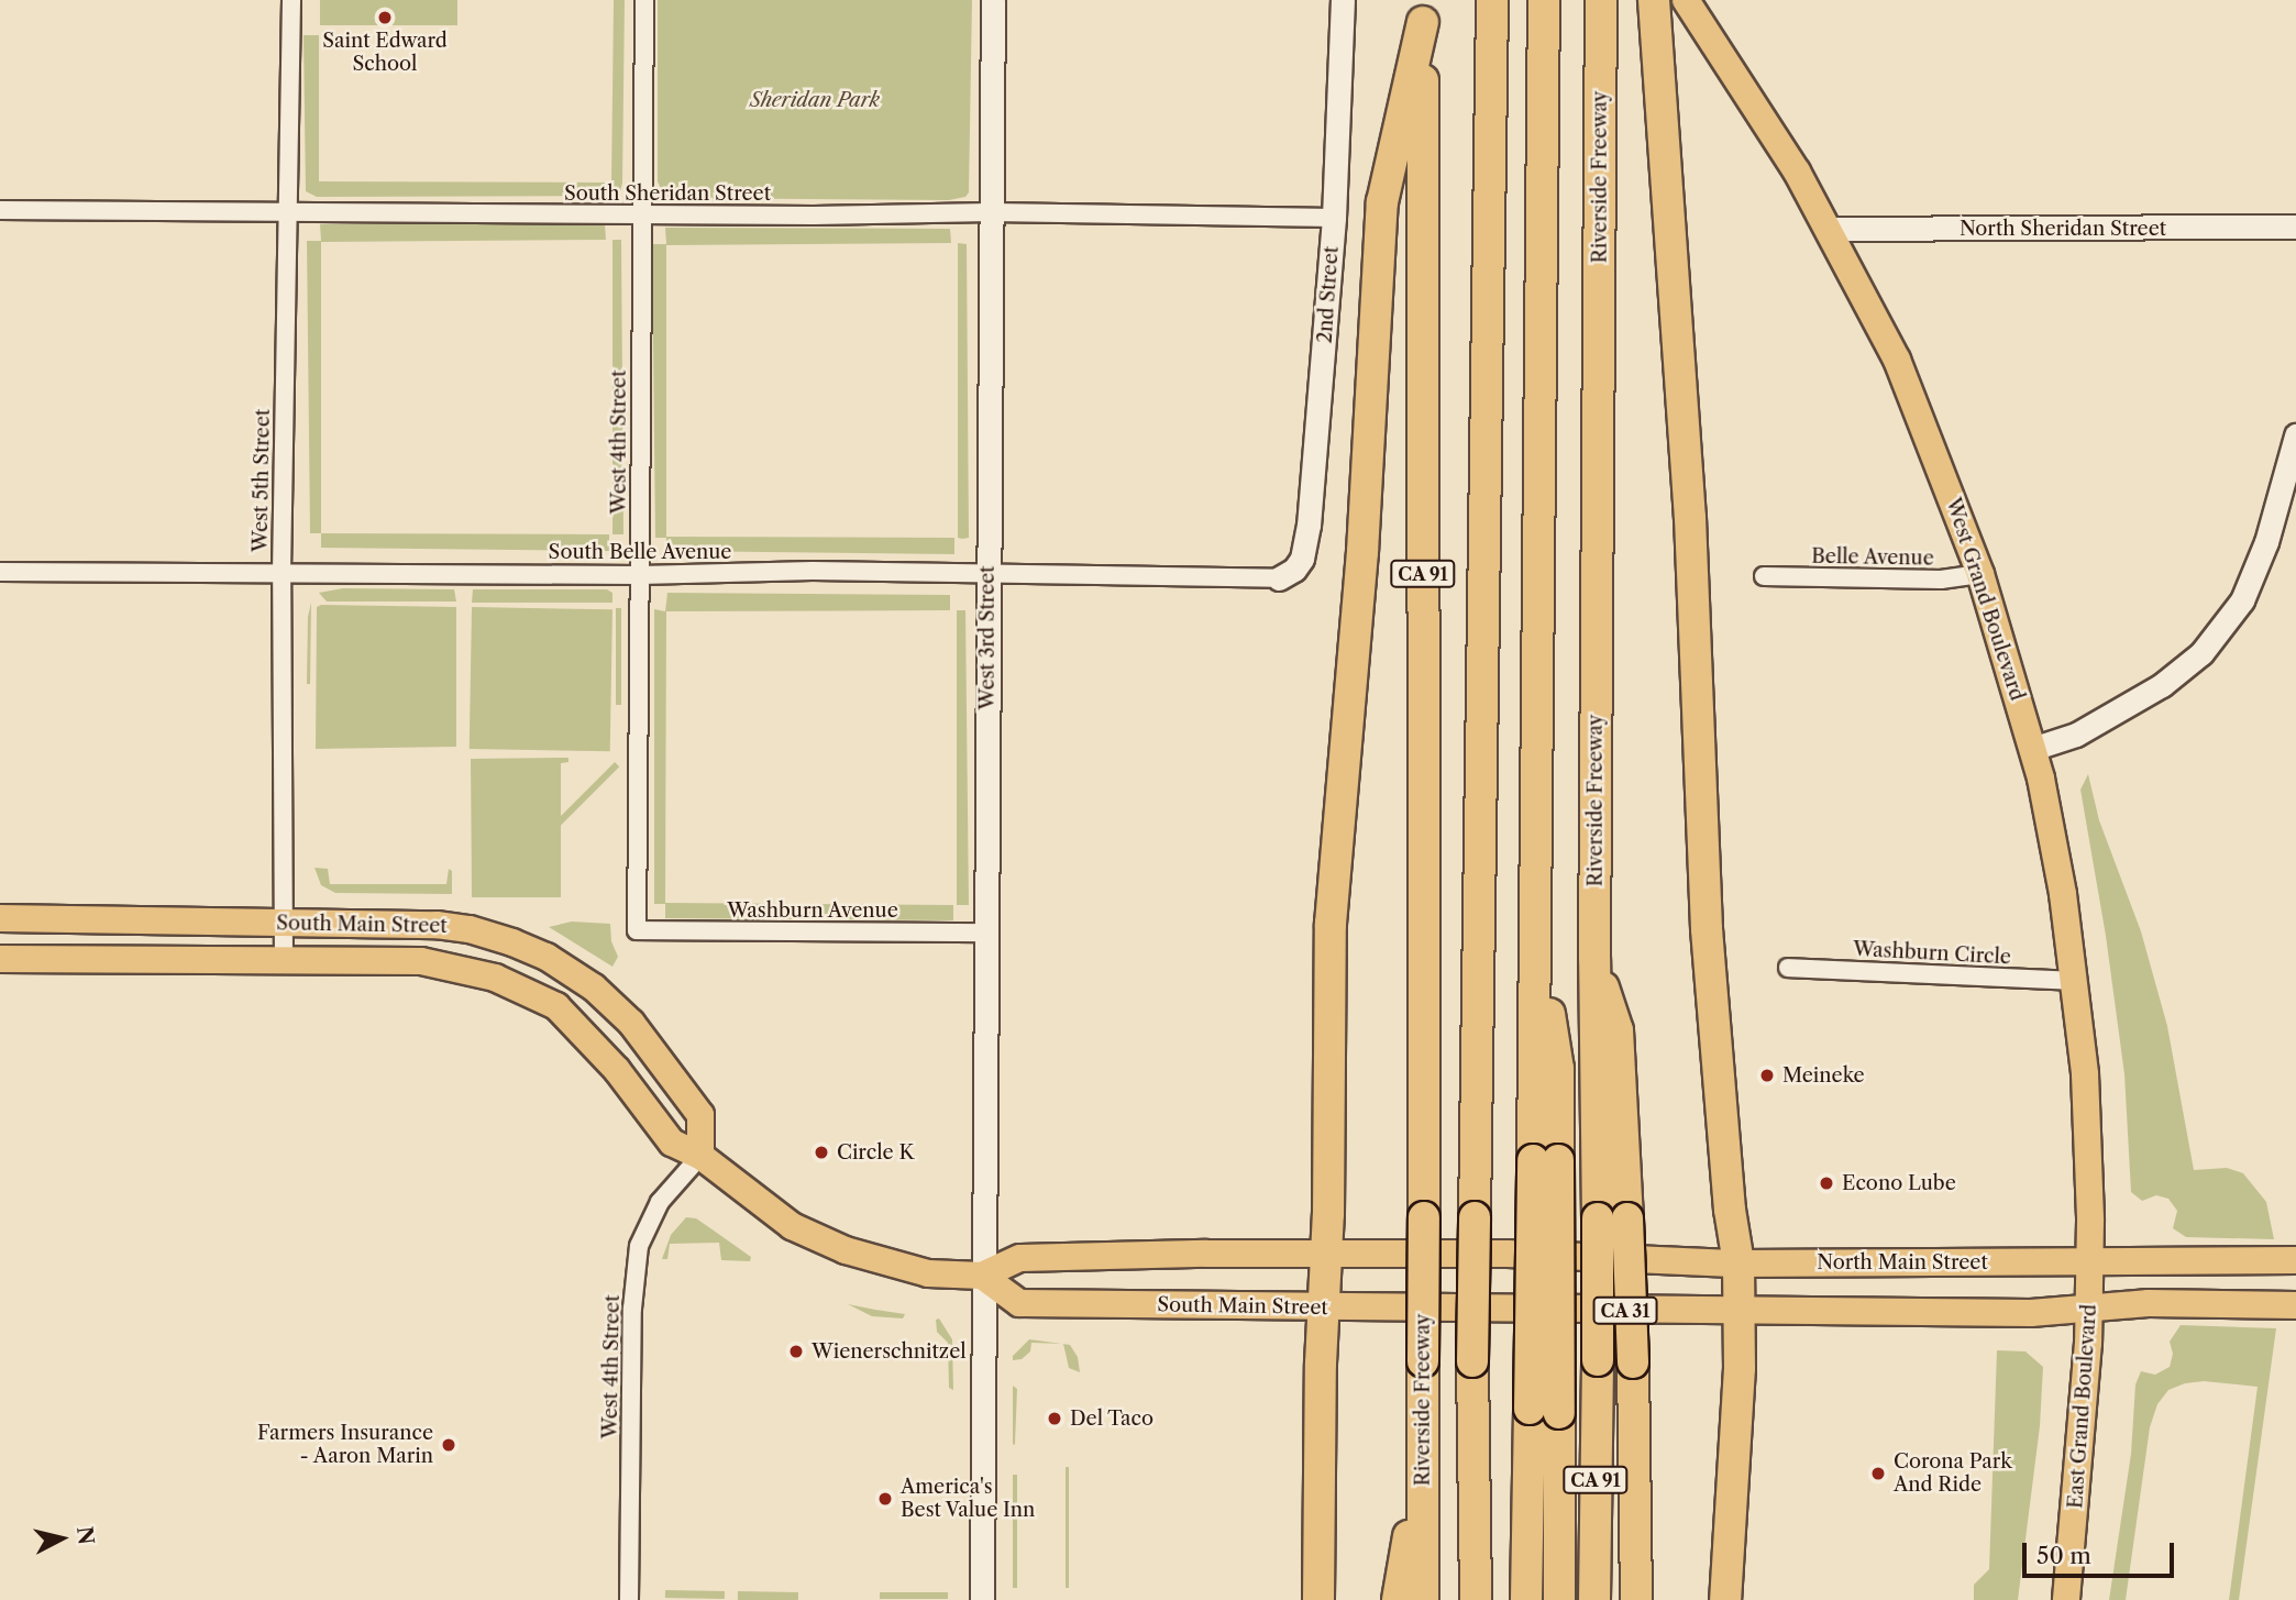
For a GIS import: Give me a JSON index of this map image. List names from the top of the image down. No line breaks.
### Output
{"streets":{"highway":["Riverside Freeway","CA 91"],"main road":["West Grand Boulevard","South Main Street","North Main Street","CA 31","East Grand Boulevard"],"street":["South Sheridan Street","North Sheridan Street","2nd Street","West 4th Street","West 5th Street","South Belle Avenue","Belle Avenue","West 3rd Street","Washburn Avenue","Washburn Circle"]},"crossings":[["South Sheridan Street","2nd Street"],["South Sheridan Street","West 4th Street"],["South Sheridan Street","West 5th Street"],["South Sheridan Street","West 3rd Street"],["North Sheridan Street","West Grand Boulevard"],["2nd Street","South Belle Avenue"],["West 4th Street","South Belle Avenue"],["West 4th Street","Washburn Avenue"],["West 4th Street","South Main Street"],["West 5th Street","South Belle Avenue"],["West 5th Street","South Main Street"],["South Belle Avenue","West 3rd Street"],["Belle Avenue","West Grand Boulevard"],["West Grand Boulevard","Washburn Circle"],["West Grand Boulevard","North Main Street"],["West Grand Boulevard","East Grand Boulevard"],["West 3rd Street","Washburn Avenue"],["West 3rd Street","South Main Street"],["South Main Street","North Main Street"],["North Main Street","East Grand Boulevard"]],"parks":["Sheridan Park"],"places":["Saint Edward School","Meineke","Circle K","Econo Lube","Wienerschnitzel","Del Taco","Farmers Insurance - Aaron Marin","Corona Park And Ride","America's Best Value Inn"],"scale_bar":"50 m","north":"right"}
